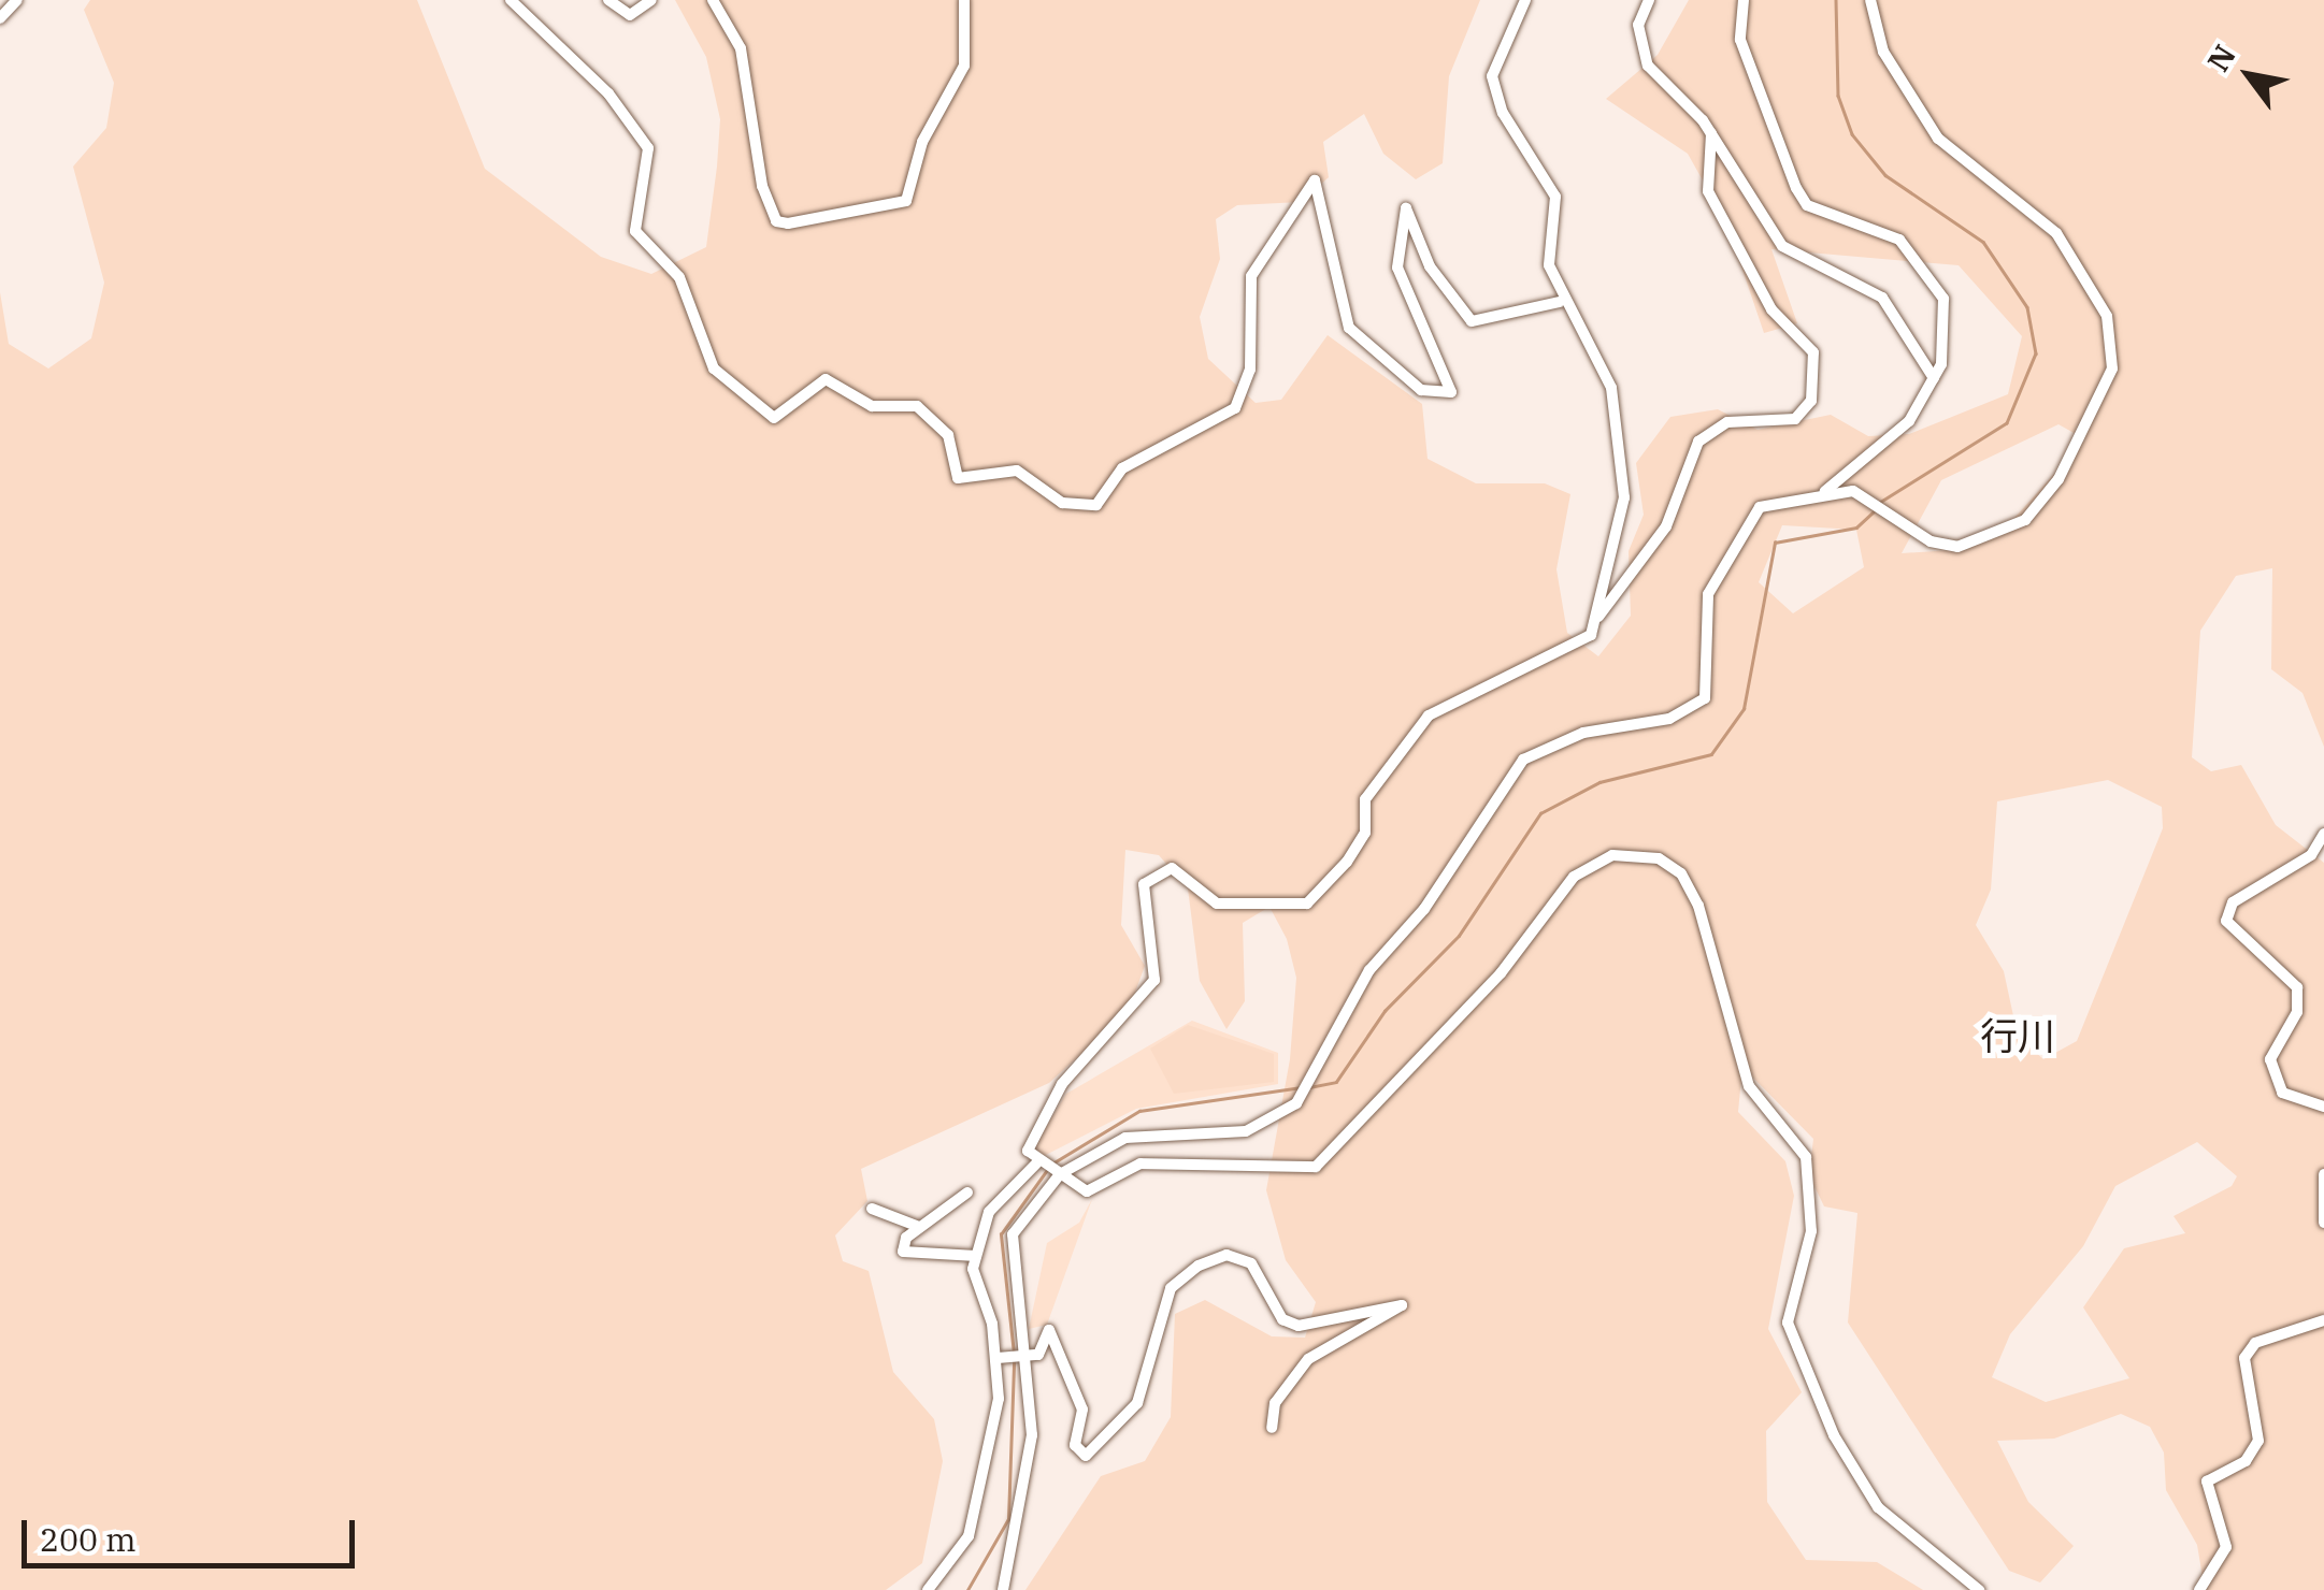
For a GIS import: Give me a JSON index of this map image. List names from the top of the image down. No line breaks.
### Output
{"districts":["行川"],"scale_bar":"200 m","north":"top left"}
